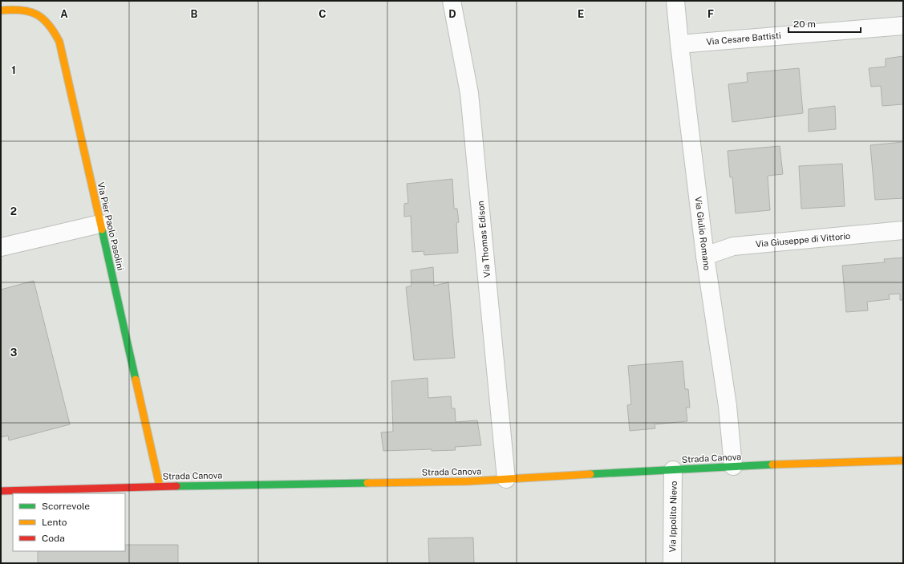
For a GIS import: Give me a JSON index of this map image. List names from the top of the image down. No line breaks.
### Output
{"streets":{"street":["Via Cesare Battisti","Via Pier Paolo Pasolini","Via Giulio Romano","Via Thomas Edison","Via Giuseppe di Vittorio","Strada Canova","Via Ippolito Nievo"]},"crossings":[["Via Cesare Battisti","Via Giulio Romano"],["Via Pier Paolo Pasolini","Strada Canova"],["Via Giulio Romano","Via Giuseppe di Vittorio"],["Via Giulio Romano","Strada Canova"],["Via Thomas Edison","Strada Canova"],["Strada Canova","Via Ippolito Nievo"]],"legend":["Scorrevole","Lento","Coda"],"scale_bar":"20 m","grid":{"columns":["A","B","C","D","E","F"],"rows":["1","2","3"]}}
